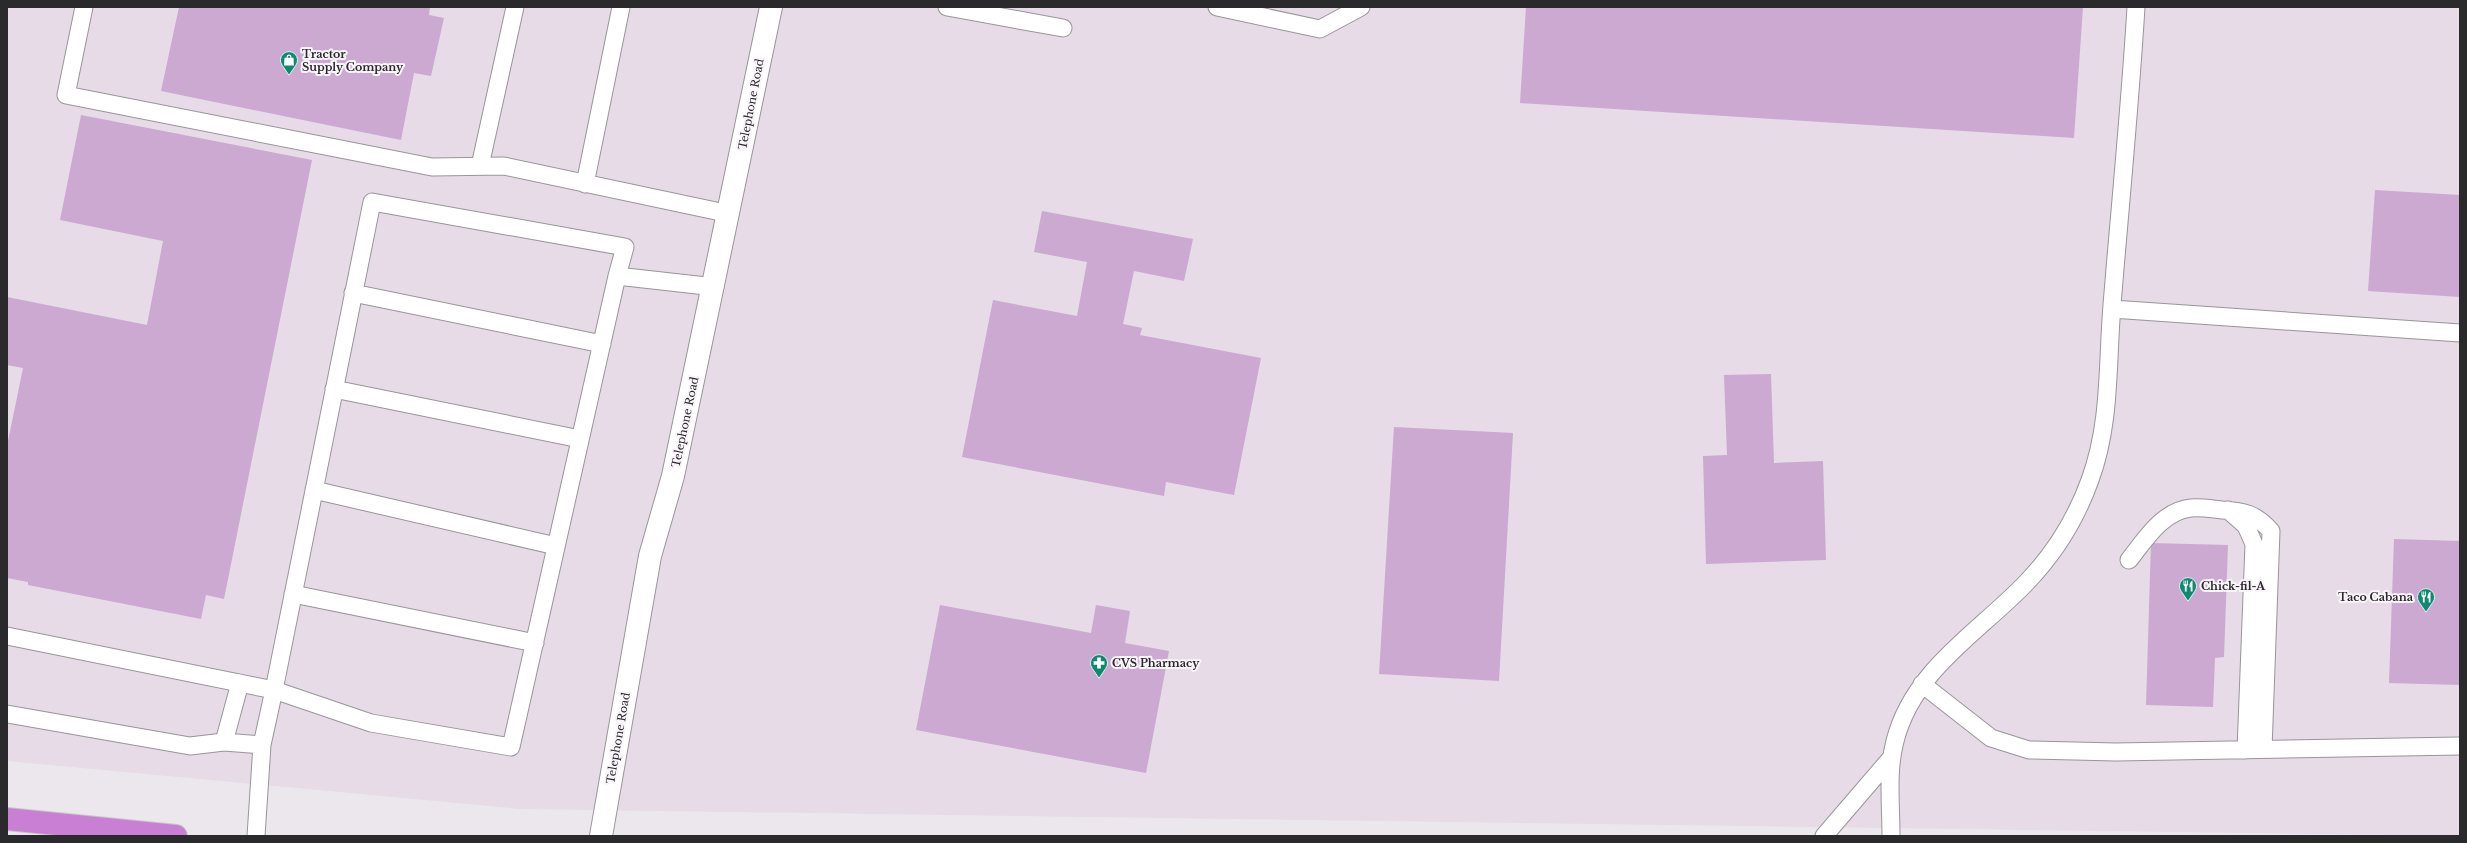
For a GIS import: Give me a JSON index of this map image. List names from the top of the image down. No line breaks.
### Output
{"streets":{"street":["Telephone Road"]},"places":{"shop":["Tractor Supply Company"],"restaurant":["Chick-fil-A","Taco Cabana"],"pharmacy":["CVS Pharmacy"]}}
